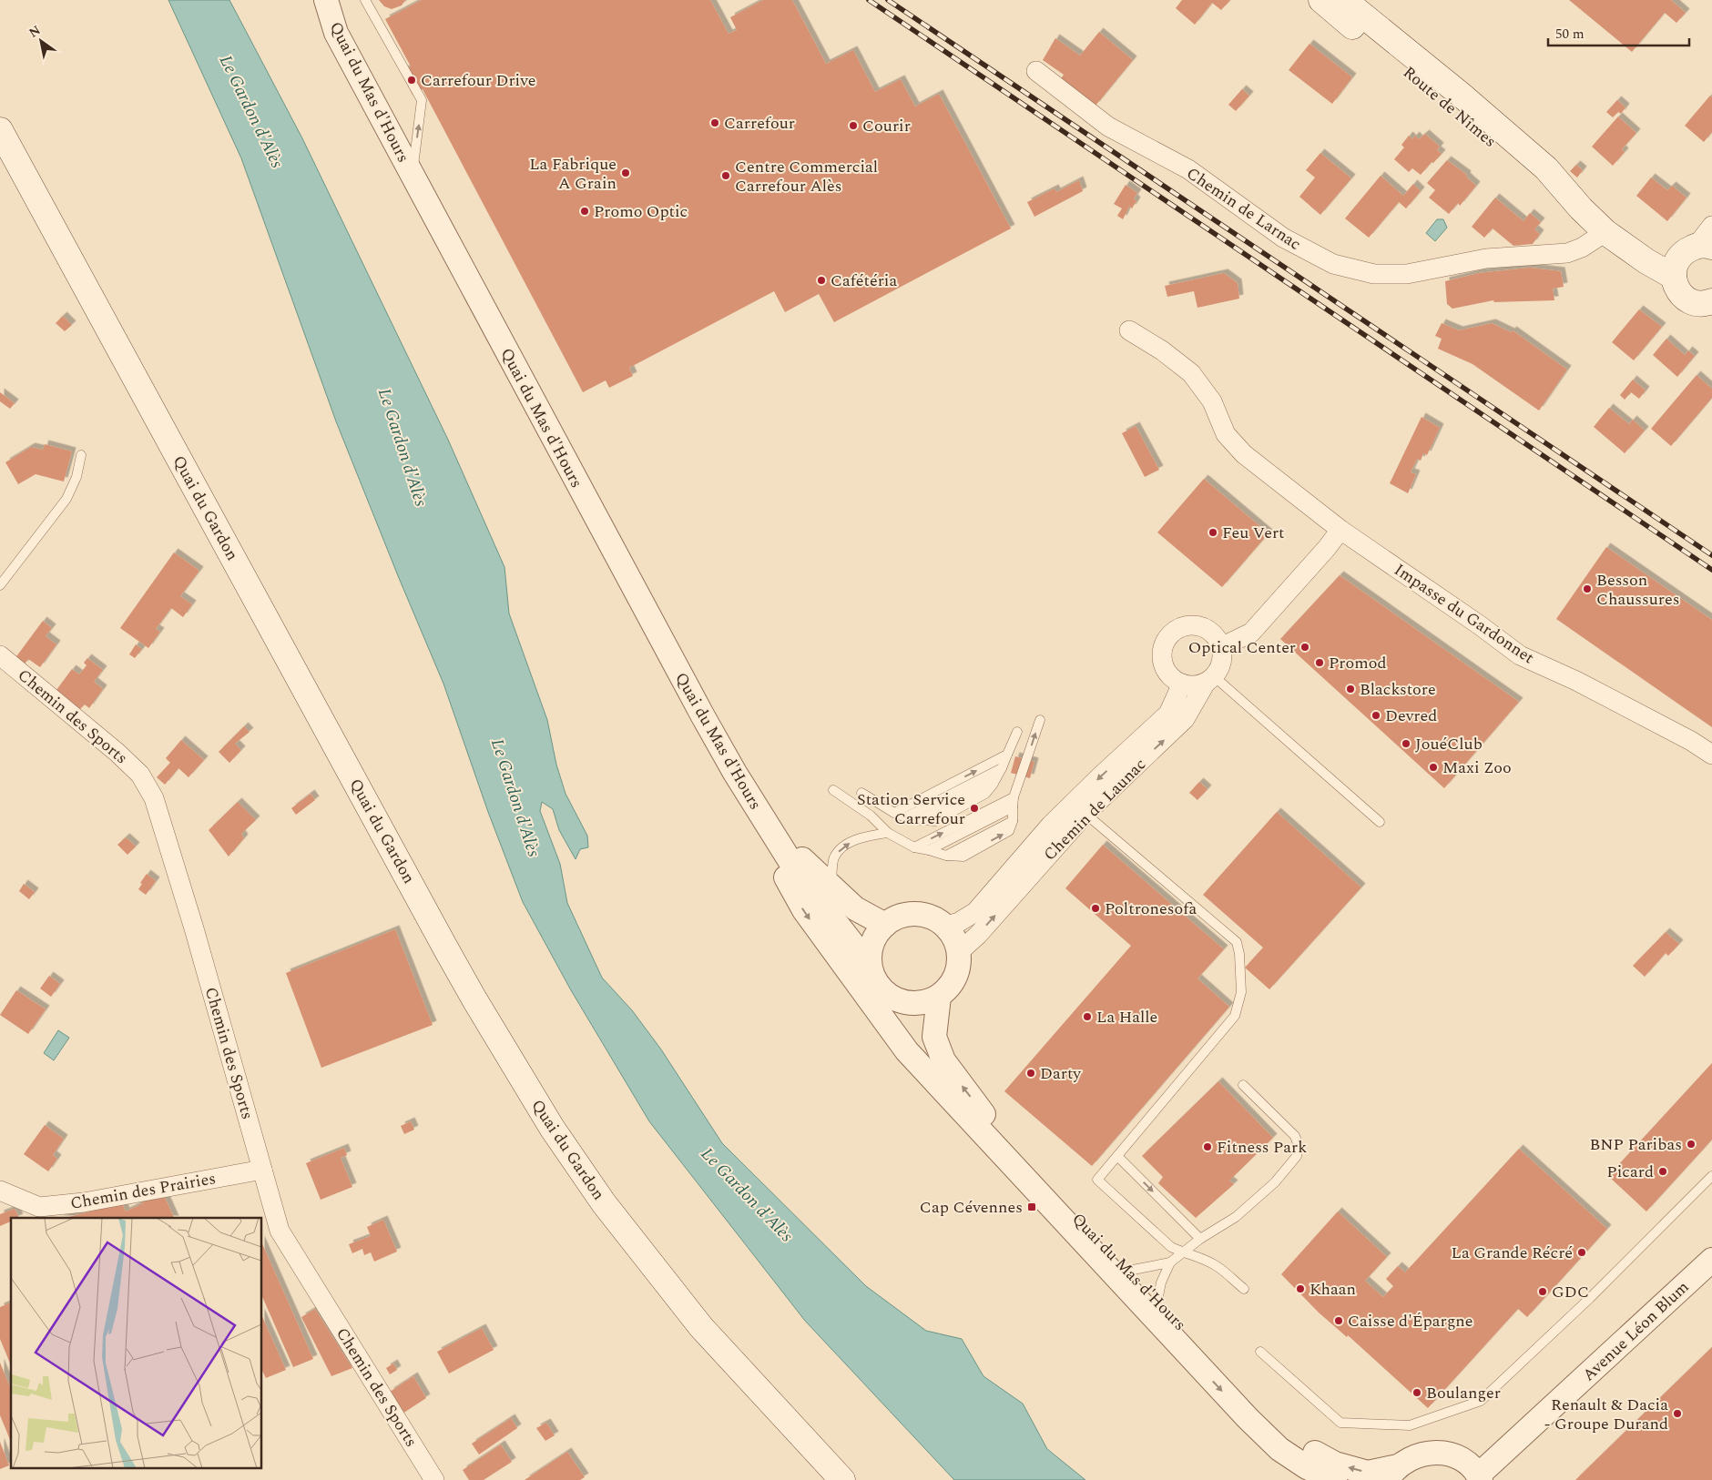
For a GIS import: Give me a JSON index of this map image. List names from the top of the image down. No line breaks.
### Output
{"streets":{"main road":["Route de Nîmes","Quai du Gardon"],"street":["Quai du Mas d'Hours","Chemin de Larnac","Impasse du Gardonnet","Chemin des Sports","Chemin de Launac","Chemin des Prairies","Avenue Léon Blum"]},"crossings":[["Quai du Mas d'Hours","Chemin de Launac"],["Quai du Mas d'Hours","Avenue Léon Blum"],["Route de Nîmes","Chemin de Larnac"],["Chemin des Sports","Chemin des Prairies"]],"water":["Le Gardon d'Alès"],"places":{"other":["Carrefour Drive","Carrefour","Courir","La Fabrique A Grain","Centre Commercial Carrefour Alès","Promo Optic","Cafétéria","Feu Vert","Besson Chaussures","Optical Center","Promod","Blackstore","Devred","JouéClub","Maxi Zoo","Station Service Carrefour","Poltronesofà","La Halle","Darty","BNP Paribas","Fitness Park","Picard","La Grande Récré","Khaan","GDC","Caisse d'Épargne","Boulanger","Renault & Dacia - Groupe Durand"],"transit":["Cap Cévennes"]},"scale_bar":"50 m","north":"top left"}
